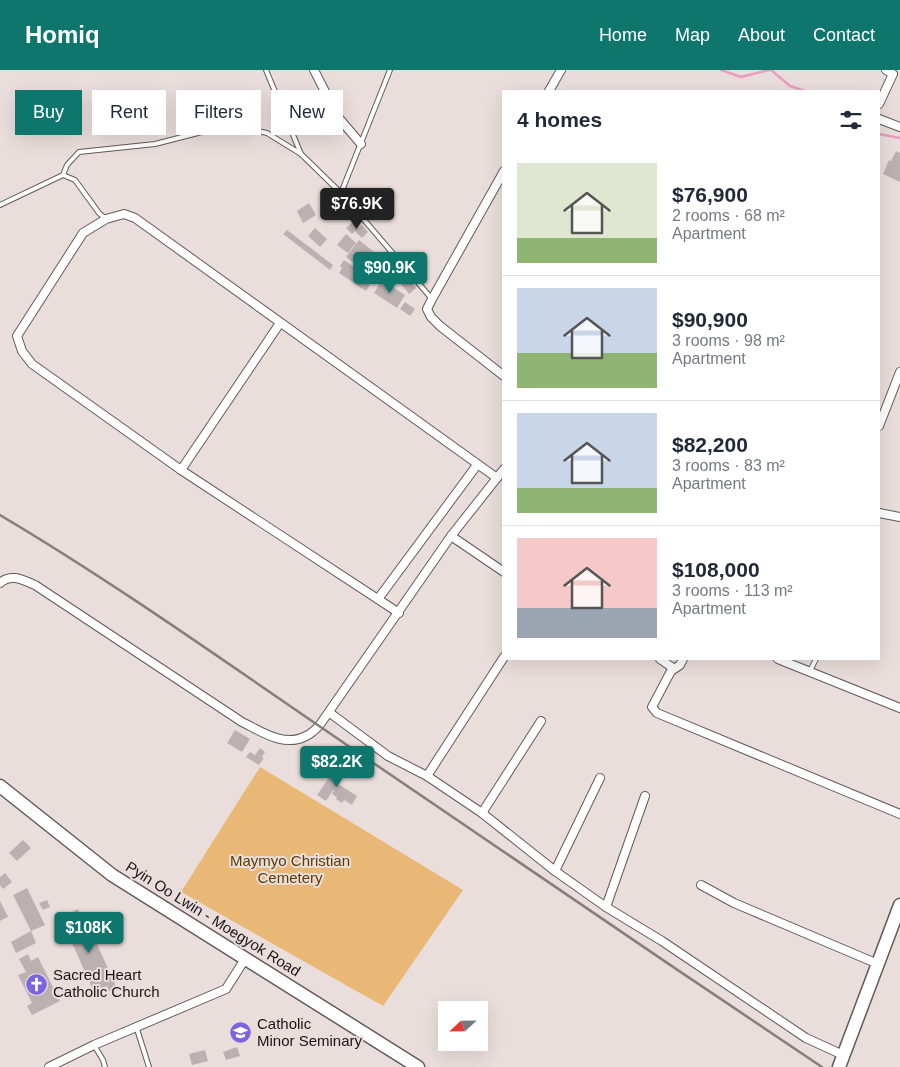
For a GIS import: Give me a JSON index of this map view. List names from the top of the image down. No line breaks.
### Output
{"streets":{"main road":["Pyin Oo Lwin - Moegyok Road"]},"parks":["Maymyo Christian Cemetery"],"places":{"church":["Sacred Heart Catholic Church"],"school or university":["Catholic Minor Seminary"]},"north":"left","page":{"header":"Homiq","nav":["Home","Map","About","Contact"],"chip":["Buy","Rent","Filters","New"],"heading":"4 homes","list":[{"name":"$76,900","note":"2 rooms · 68 m² · Apartment"},{"name":"$90,900","note":"3 rooms · 98 m² · Apartment"},{"name":"$82,200","note":"3 rooms · 83 m² · Apartment"},{"name":"$108,000","note":"3 rooms · 113 m² · Apartment"}],"price":["$76.9K","$90.9K","$82.2K","$108K"]}}
